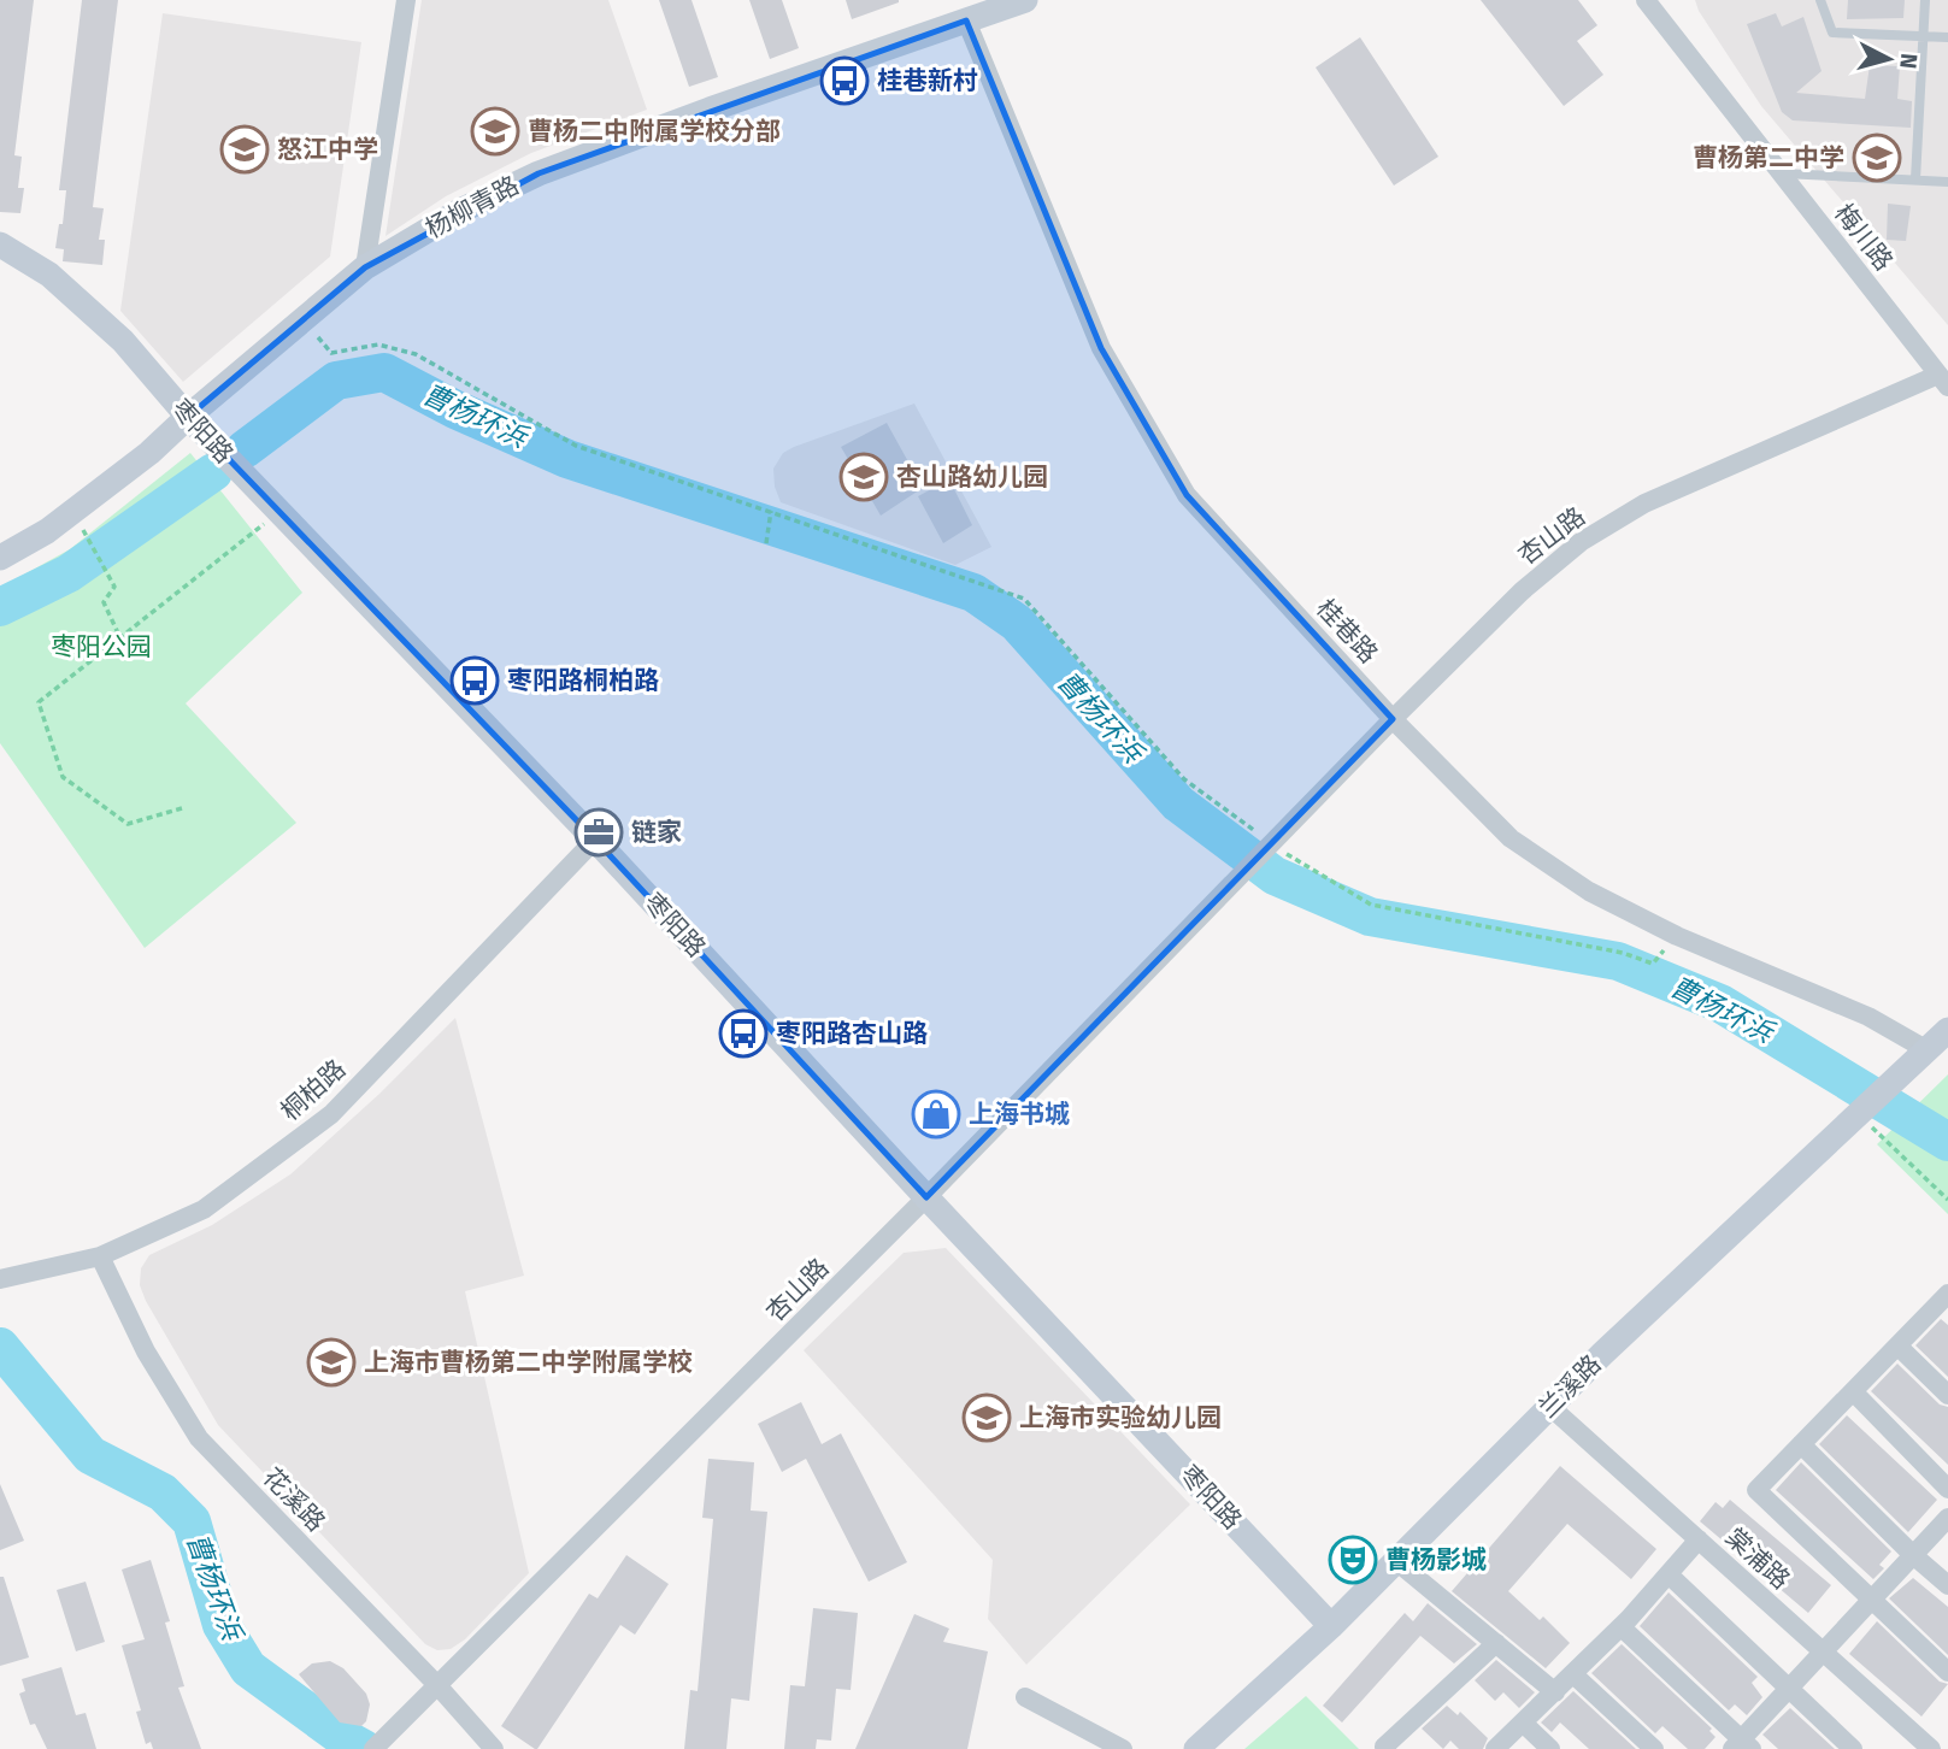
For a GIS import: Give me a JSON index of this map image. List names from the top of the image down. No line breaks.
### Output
{"streets":{"street":["杨柳青路","梅川路","枣阳路","杏山路","桂巷路","桐柏路","兰溪路","花溪路","棠浦路"]},"crossings":[["杨柳青路","枣阳路"],["杨柳青路","桂巷路"],["梅川路","杏山路"],["枣阳路","杏山路"],["枣阳路","桐柏路"],["枣阳路","兰溪路"],["杏山路","桂巷路"],["杏山路","花溪路"],["桂巷路","兰溪路"],["桐柏路","花溪路"],["兰溪路","棠浦路"]],"water":["曹杨环浜"],"parks":["枣阳公园"],"places":{"bus stop":["桂巷新村","枣阳路桐柏路","枣阳路杏山路"],"school or university":["曹杨二中附属学校分部","怒江中学","曹杨第二中学","杏山路幼儿园","上海市曹杨第二中学附属学校","上海市实验幼儿园"],"office":["链家"],"shop":["上海书城"],"theatre":["曹杨影城"]},"north":"right"}
